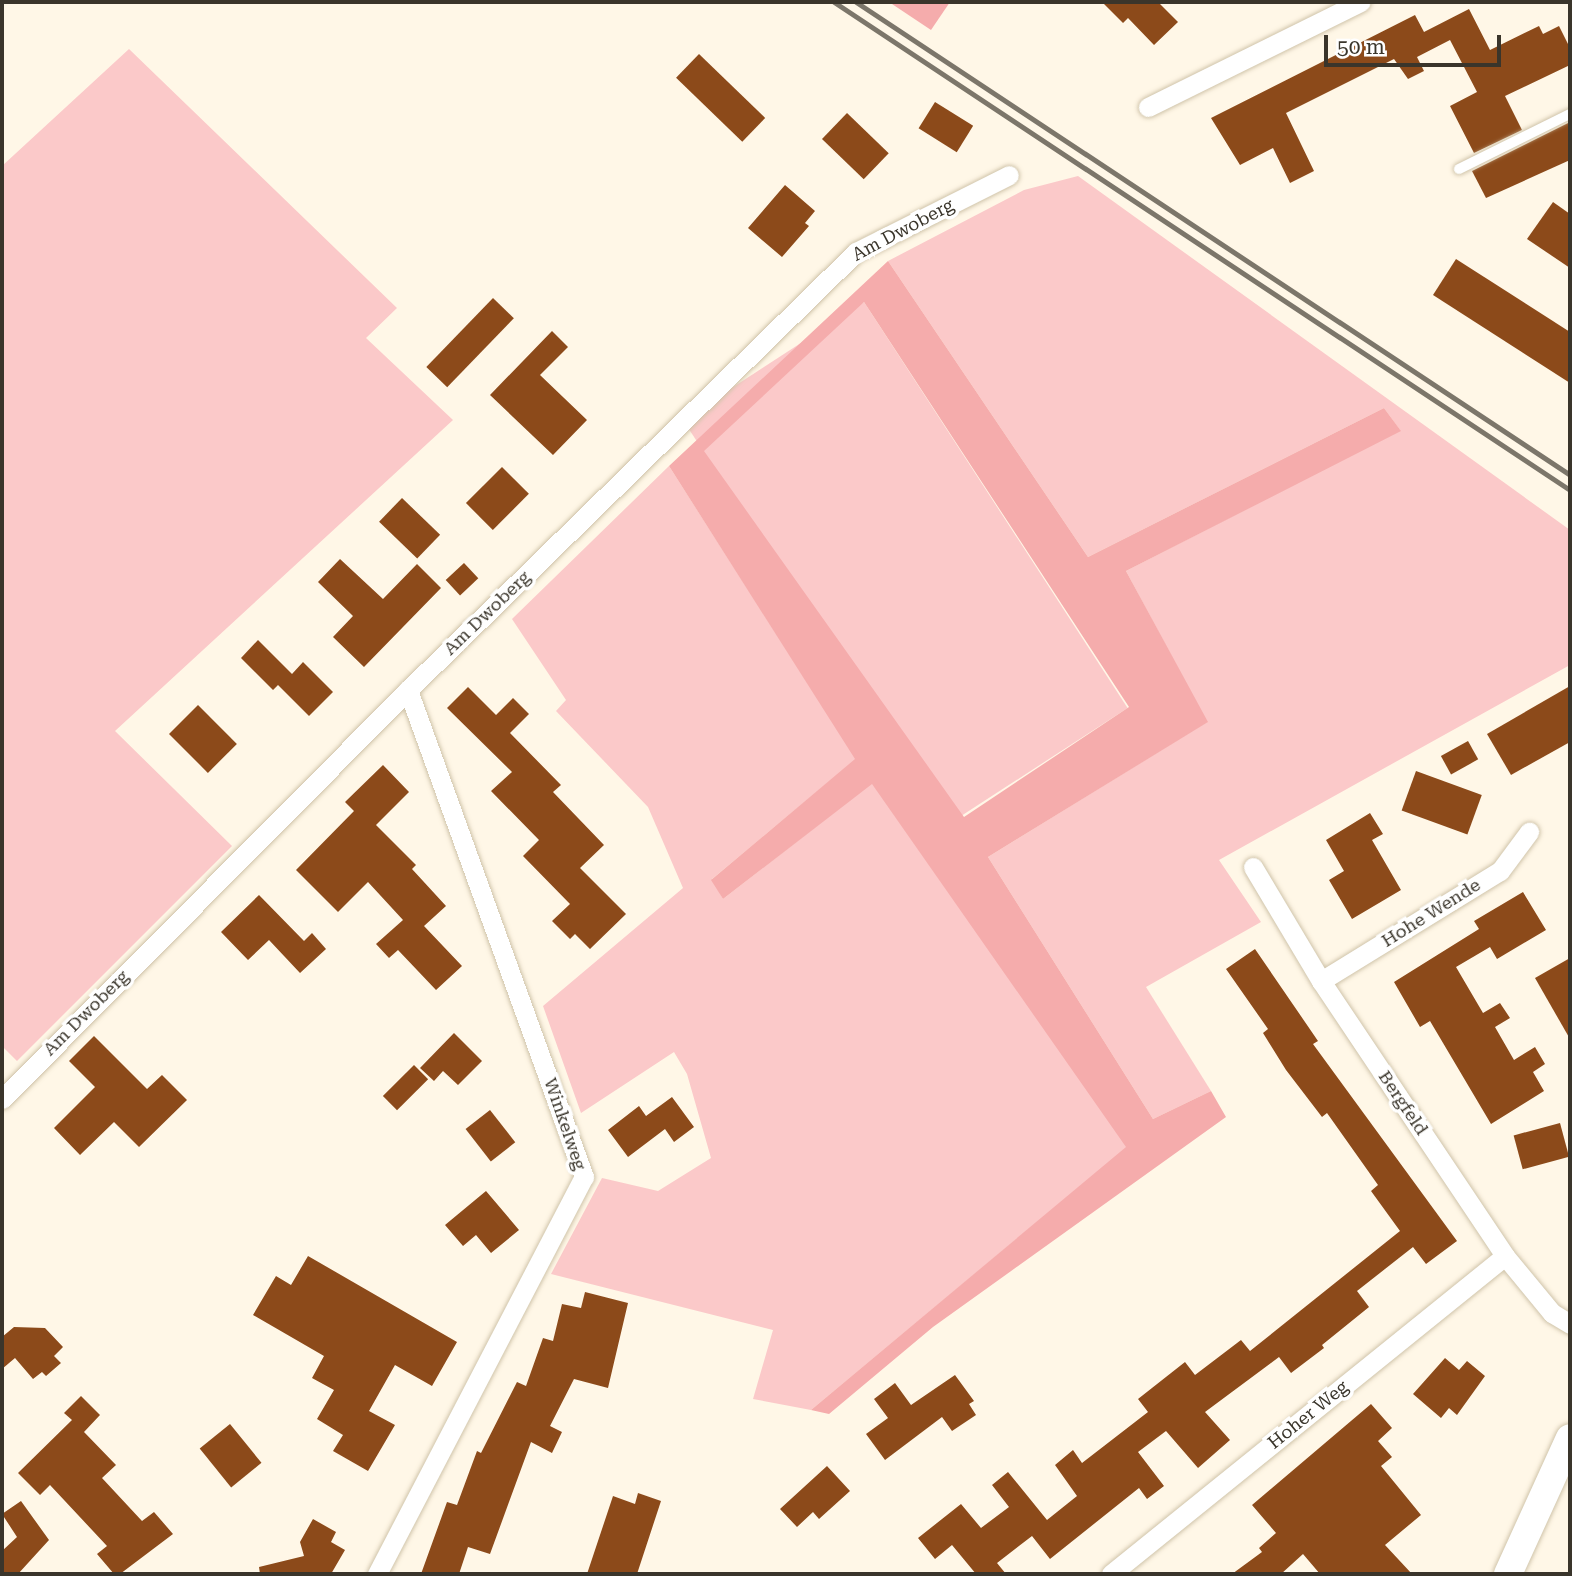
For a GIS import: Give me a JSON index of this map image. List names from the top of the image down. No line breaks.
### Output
{"streets":{"street":["Am Dwoberg","Hohe Wende","Bergfeld","Winkelweg","Hoher Weg"]},"crossings":[["Am Dwoberg","Winkelweg"],["Hohe Wende","Bergfeld"],["Bergfeld","Hoher Weg"]],"scale_bar":"50 m"}
